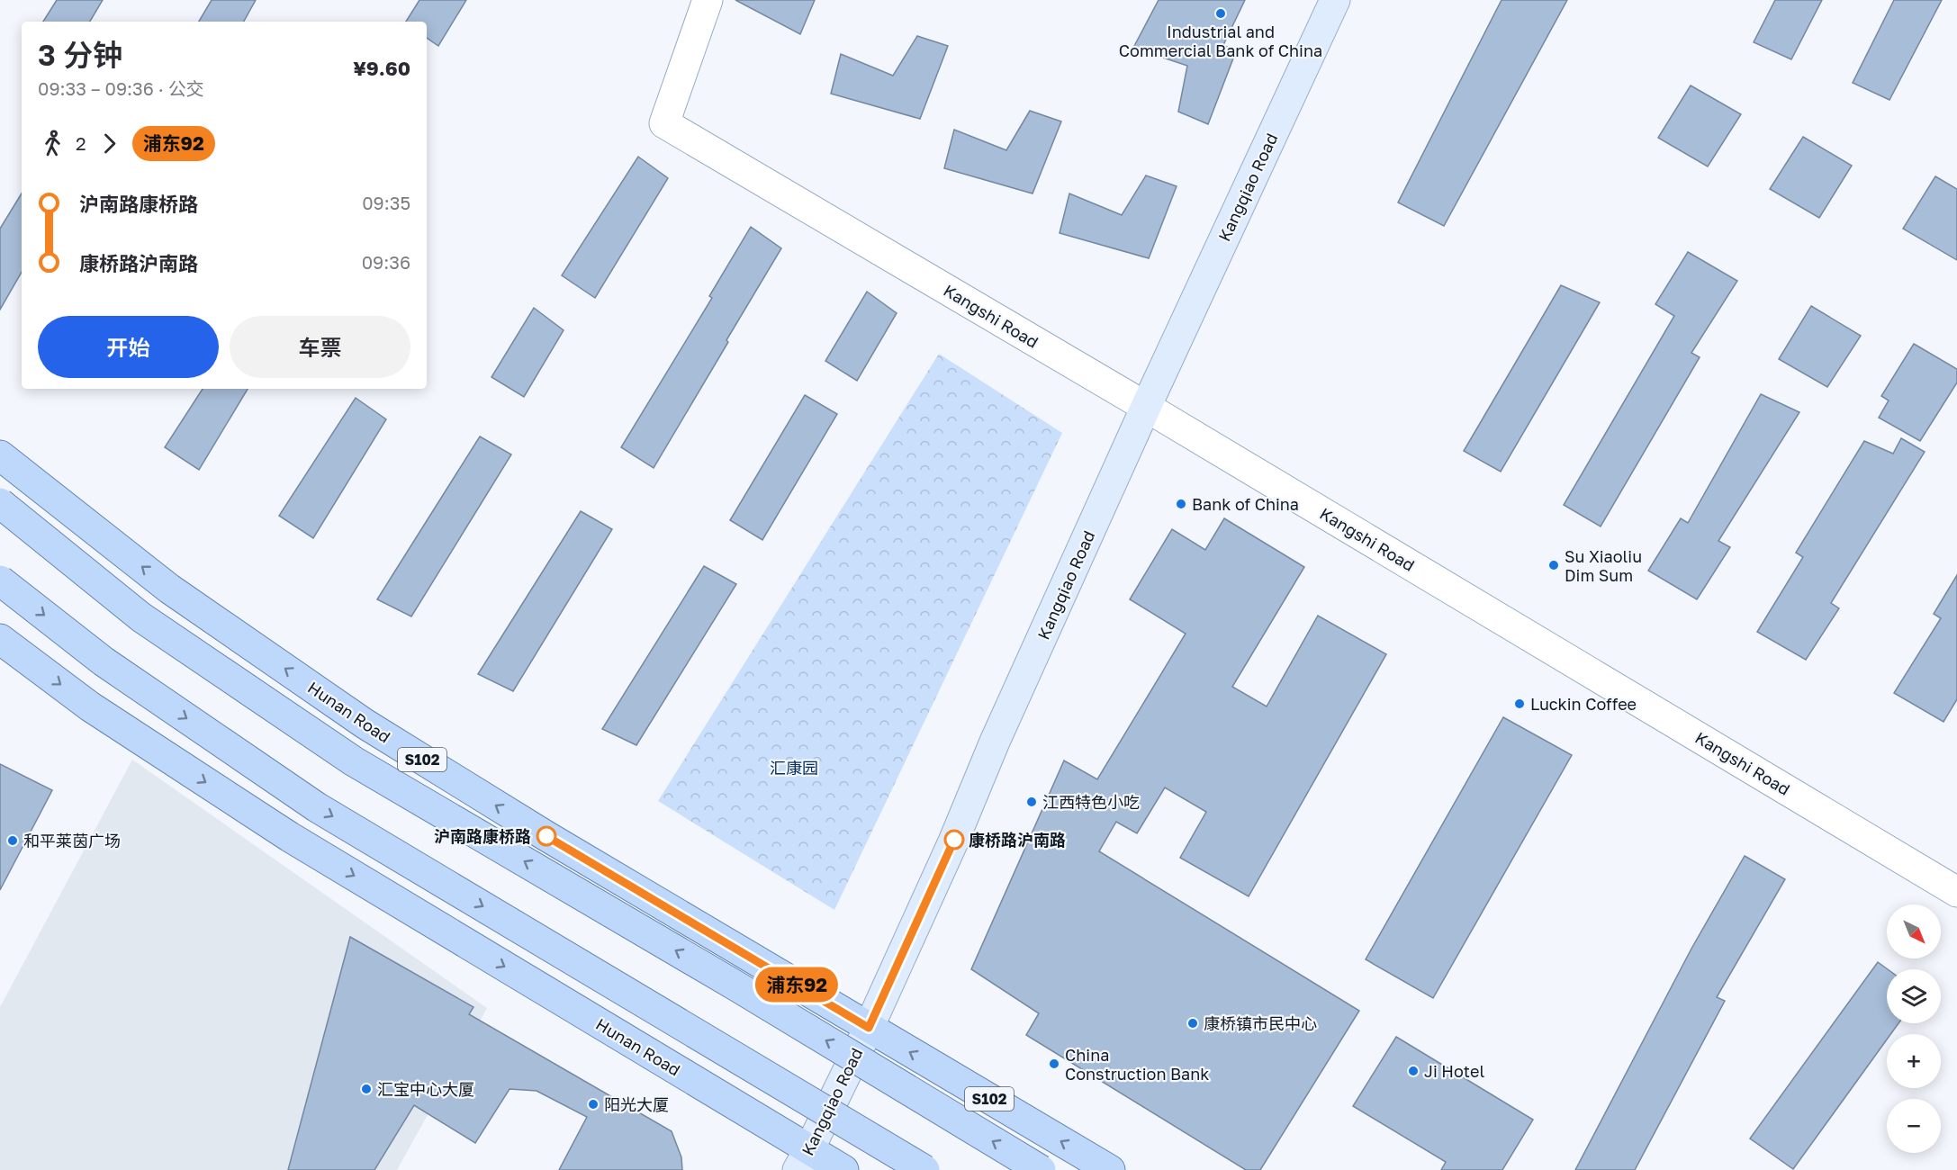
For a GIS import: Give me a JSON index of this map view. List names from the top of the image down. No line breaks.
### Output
{"streets":{"main road":["Kangqiao Road","Hunan Road","S102"],"street":["Kangshi Road"]},"crossings":[["Kangqiao Road","Kangshi Road"],["Kangqiao Road","Hunan Road"]],"parks":["汇康园"],"places":["Industrial and Commercial Bank of China","Bank of China","Su Xiaoliu Dim Sum","Luckin Coffee","江西特色小吃","沪南路康桥路","康桥路沪南路","和平莱茵广场","康桥镇市民中心","China Construction Bank","Ji Hotel","汇宝中心大厦","阳光大厦"],"lines":["bus line 浦东92"],"north":"bottom right","page":{"on_map":"浦东92","heading":["3 分钟","09:33 – 09:36 · 公交","¥9.60"],"legs":["2","浦东92"],"list":[{"name":"沪南路康桥路","value":"09:35"},{"name":"康桥路沪南路","value":"09:36"}],"buttons":["开始","车票"],"map_buttons":["+","−"]}}
